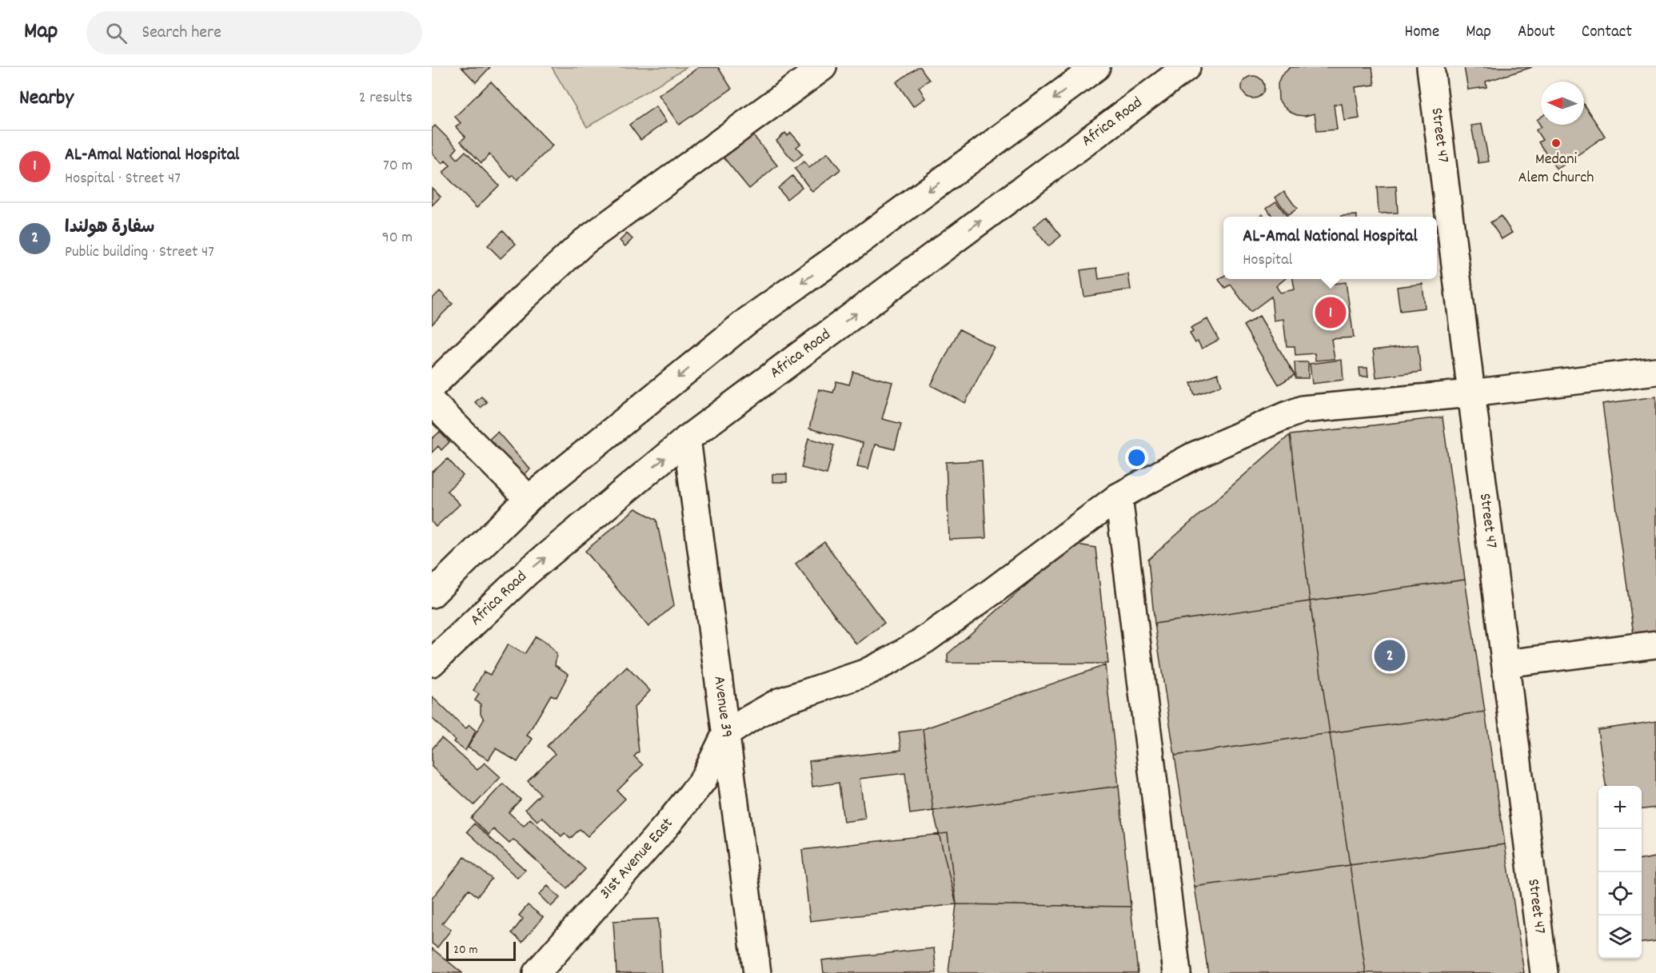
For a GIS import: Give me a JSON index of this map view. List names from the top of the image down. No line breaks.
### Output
{"streets":{"main road":["Africa Road","Street 47","Avenue 39","31st Avenue East"]},"crossings":[["Africa Road","Avenue 39"],["Avenue 39","31st Avenue East"]],"places":["Medani Alem Church"],"scale_bar":"20 m","north":"left","page":{"header":"Map","search":"Search here","nav":["Home","Map","About","Contact"],"heading":["Nearby","2 results"],"list":[{"mark":"1","name":"AL-Amal National Hospital","note":"Hospital · Street 47","value":"70 m"},{"mark":"2","name":"سفارة هولندا","note":"Public building · Street 47","value":"90 m"}],"popup":["AL-Amal National Hospital","Hospital"],"pins":["1","2"],"map_buttons":["+","−"],"scale":"20 m"}}
